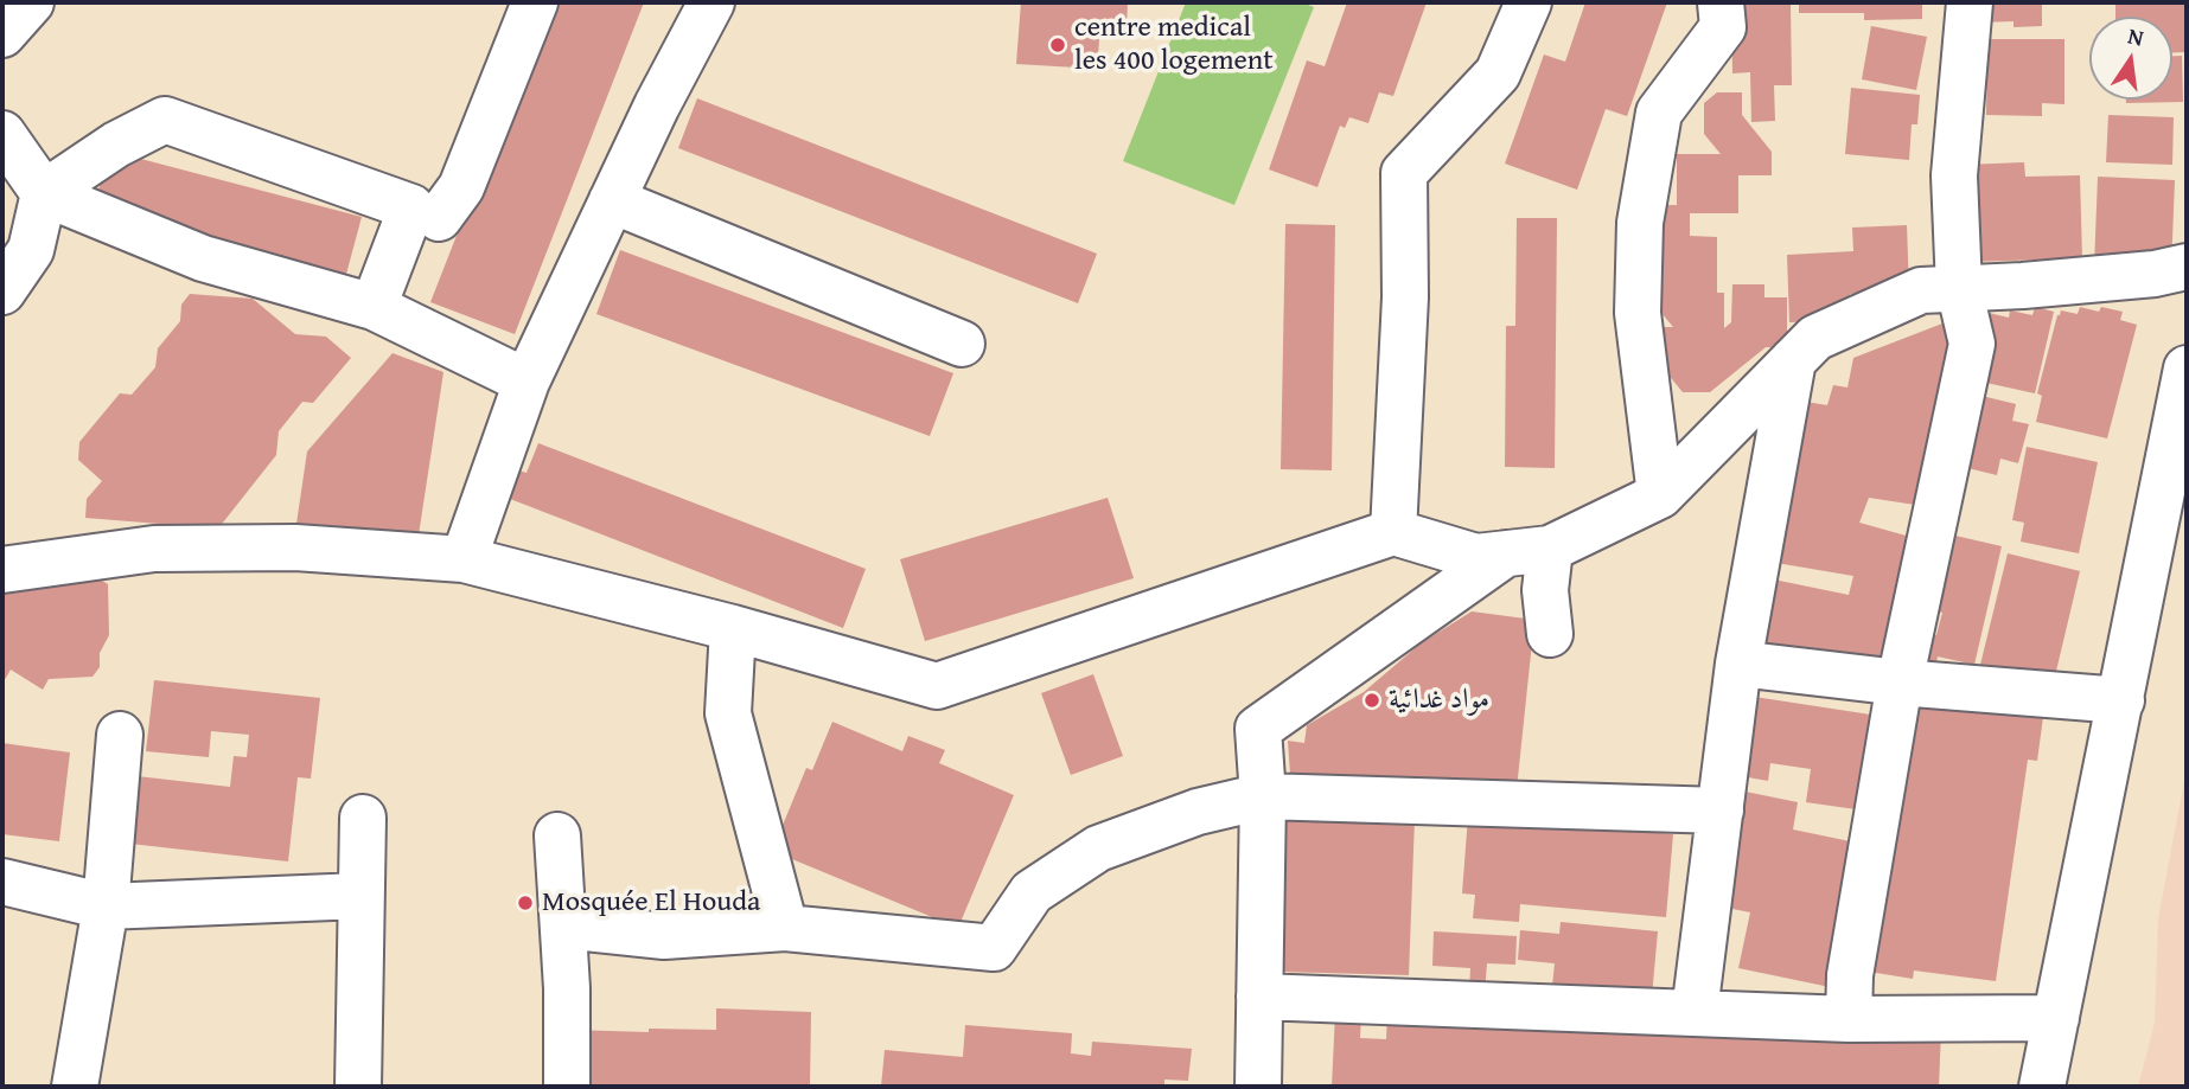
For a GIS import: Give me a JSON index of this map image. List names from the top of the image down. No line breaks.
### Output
{"places":["centre medical les 400 logement","مواد غدائية","Mosquée El Houda"],"north":"top"}
